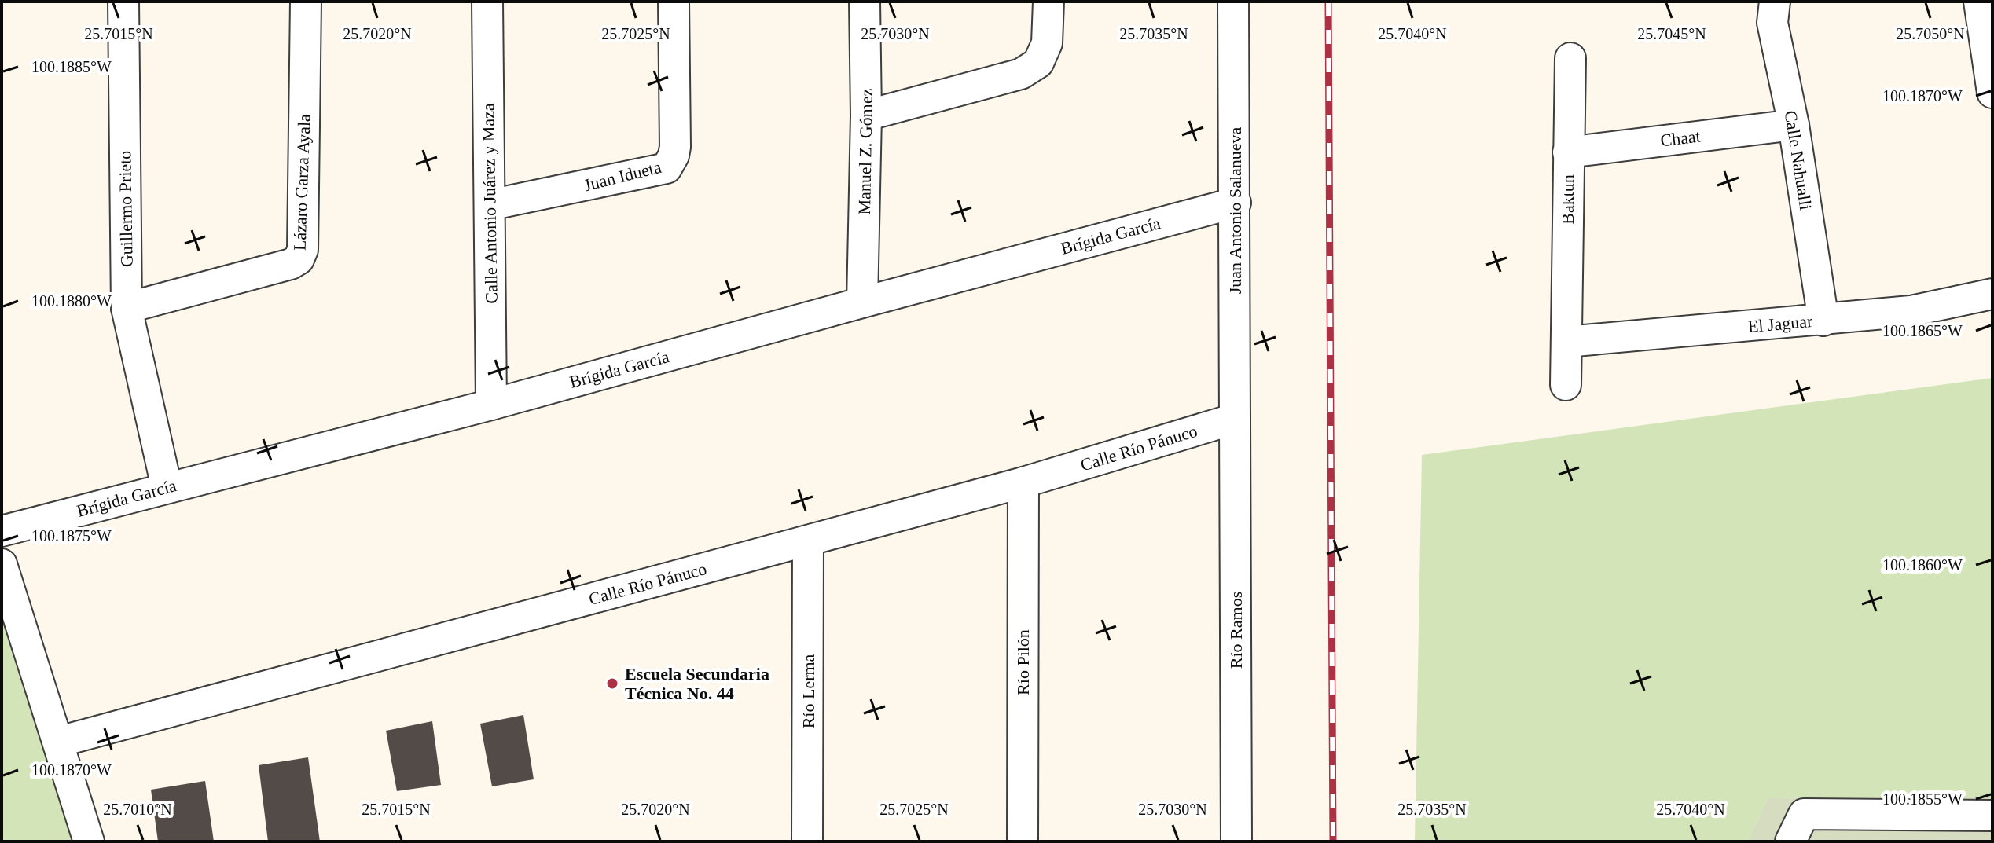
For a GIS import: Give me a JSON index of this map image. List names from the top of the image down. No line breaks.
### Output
{"streets":{"street":["Chaat","Manuel Z. Gómez","Calle Nahualli","Juan Idueta","Lázaro Garza Ayala","Baktun","Calle Antonio Juárez y Maza","Guillermo Prieto","Juan Antonio Salanueva","Brígida García","El Jaguar","Calle Río Pánuco","Río Ramos","Río Pilón","Río Lerma"]},"crossings":[["Chaat","Calle Nahualli"],["Chaat","Baktun"],["Manuel Z. Gómez","Brígida García"],["Calle Nahualli","El Jaguar"],["Juan Idueta","Calle Antonio Juárez y Maza"],["Lázaro Garza Ayala","Guillermo Prieto"],["Baktun","El Jaguar"],["Calle Antonio Juárez y Maza","Brígida García"],["Guillermo Prieto","Brígida García"],["Juan Antonio Salanueva","Brígida García"],["Juan Antonio Salanueva","Calle Río Pánuco"],["Juan Antonio Salanueva","Río Ramos"],["Calle Río Pánuco","Río Ramos"],["Calle Río Pánuco","Río Pilón"],["Calle Río Pánuco","Río Lerma"]],"places":["Escuela Secundaria Técnica No. 44"],"coordinates":["25.7015°N","25.7020°N","25.7025°N","25.7030°N","25.7035°N","25.7040°N","25.7045°N","25.7050°N","100.1885°W","100.1870°W","100.1880°W","100.1865°W","100.1875°W","100.1860°W","100.1855°W","25.7010°N"]}
